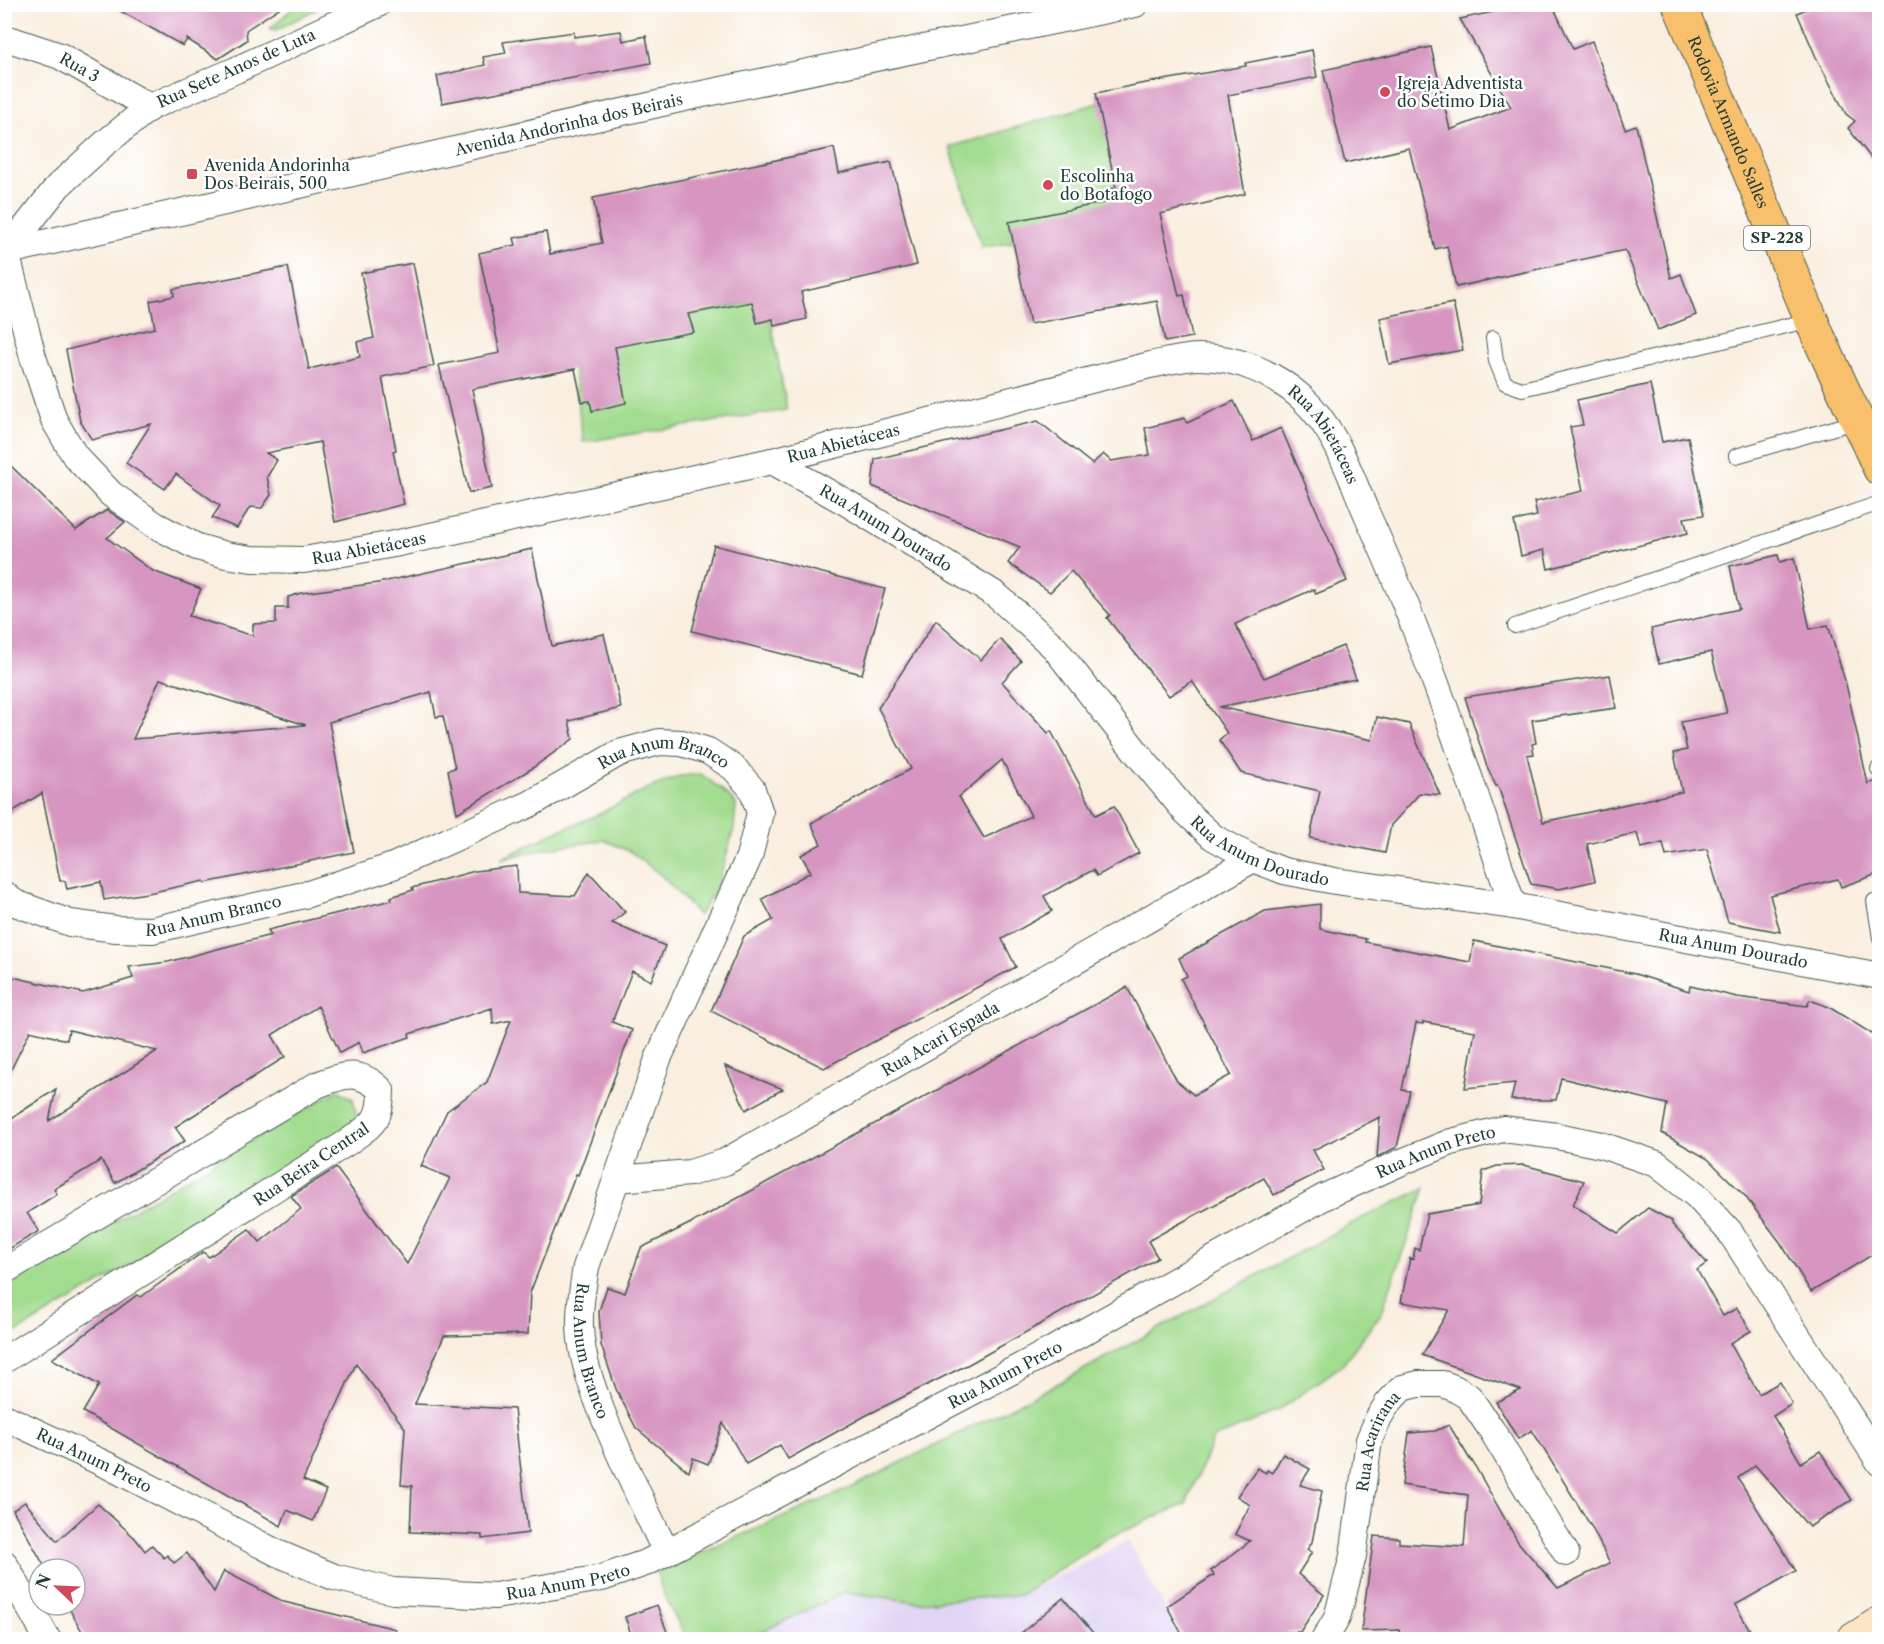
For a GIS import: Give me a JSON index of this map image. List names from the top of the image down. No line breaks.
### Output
{"streets":{"main road":["Rodovia Armando Salles","SP-228"],"street":["Rua 3","Rua Sete Anos de Luta","Avenida Andorinha dos Beirais","Rua Abietáceas","Rua Anum Dourado","Rua Anum Branco","Rua Acari Espada","Rua Anum Preto","Rua Beira Central","Rua Acarirana"]},"crossings":[["Rua 3","Rua Sete Anos de Luta"],["Rua Sete Anos de Luta","Avenida Andorinha dos Beirais"],["Rua Sete Anos de Luta","Rua Abietáceas"],["Avenida Andorinha dos Beirais","Rua Abietáceas"],["Rua Abietáceas","Rua Anum Dourado"],["Rua Anum Dourado","Rua Acari Espada"],["Rua Anum Branco","Rua Acari Espada"],["Rua Anum Branco","Rua Anum Preto"]],"places":{"other":["Igreja Adventista do Sétimo Dia","Escolinha do Botafogo"],"transit":["Avenida Andorinha Dos Beirais, 500"]},"north":"top left"}
